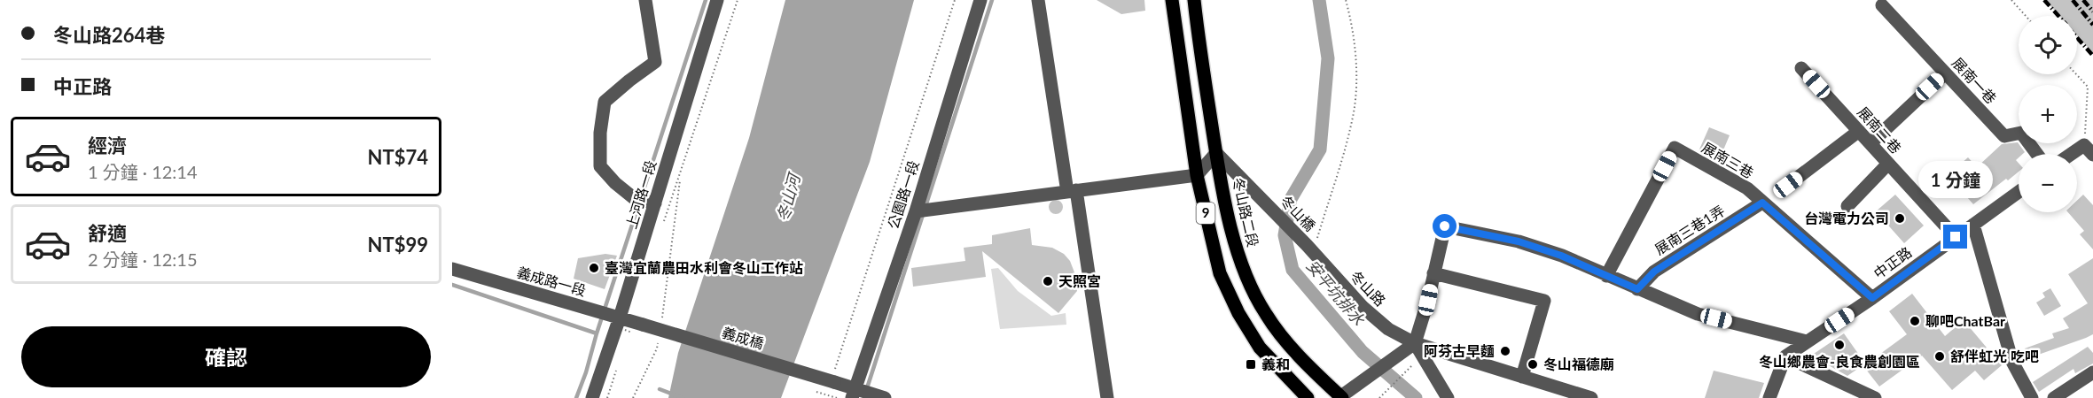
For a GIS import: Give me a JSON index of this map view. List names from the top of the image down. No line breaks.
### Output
{"streets":{"main road":["冬山路二段","9"],"street":["展南一巷","展南二巷","展南三巷","上河路一段","公園路一段","冬山橋","展南三巷1弄","中正路","義成路一段","冬山路","義成橋"]},"crossings":[["展南二巷","中正路"],["展南三巷","展南三巷1弄"],["展南三巷","中正路"],["上河路一段","義成路一段"],["冬山路二段","冬山橋"],["冬山橋","冬山路"],["義成路一段","義成橋"]],"water":["冬山河","安平坑排水"],"places":{"other":["台灣電力公司","臺灣宜蘭農田水利會冬山工作站","天照宮","聊吧ChatBar","冬山鄉農會-良食農創園區","阿芬古早麵","舒伴虹光 吃吧","冬山福德廟"],"transit":["義和"]},"page":{"banner":["冬山路264巷","中正路"],"map_buttons":["+","−"],"list":[{"name":"經濟","note":"1 分鐘 · 12:14","value":"NT$74"},{"name":"舒適","note":"2 分鐘 · 12:15","value":"NT$99"}],"bubble":"1 分鐘","buttons":"確認"}}
